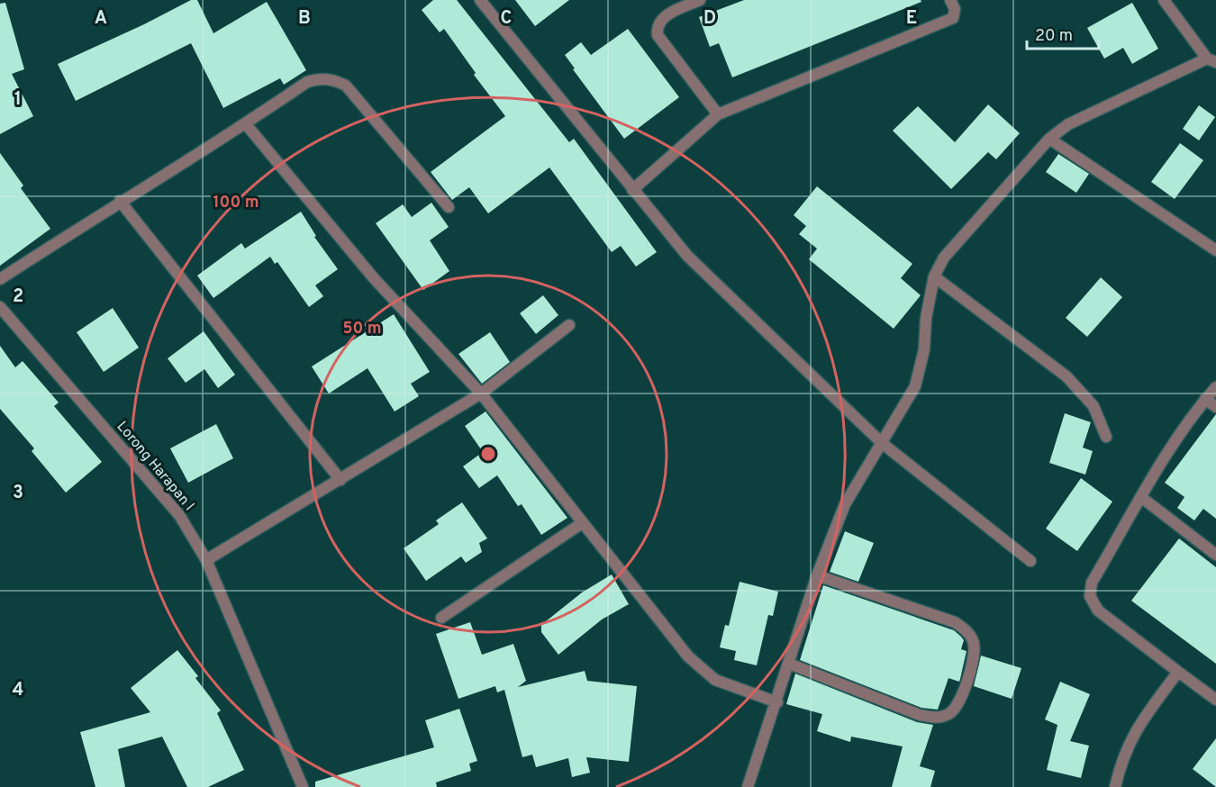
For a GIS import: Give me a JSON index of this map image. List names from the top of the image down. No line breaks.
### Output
{"streets":{"street":["Lorong Harapan I"]},"scale_bar":"20 m","grid":{"columns":["A","B","C","D","E"],"rows":["1","2","3","4"]},"rings":["100 m","50 m"]}
